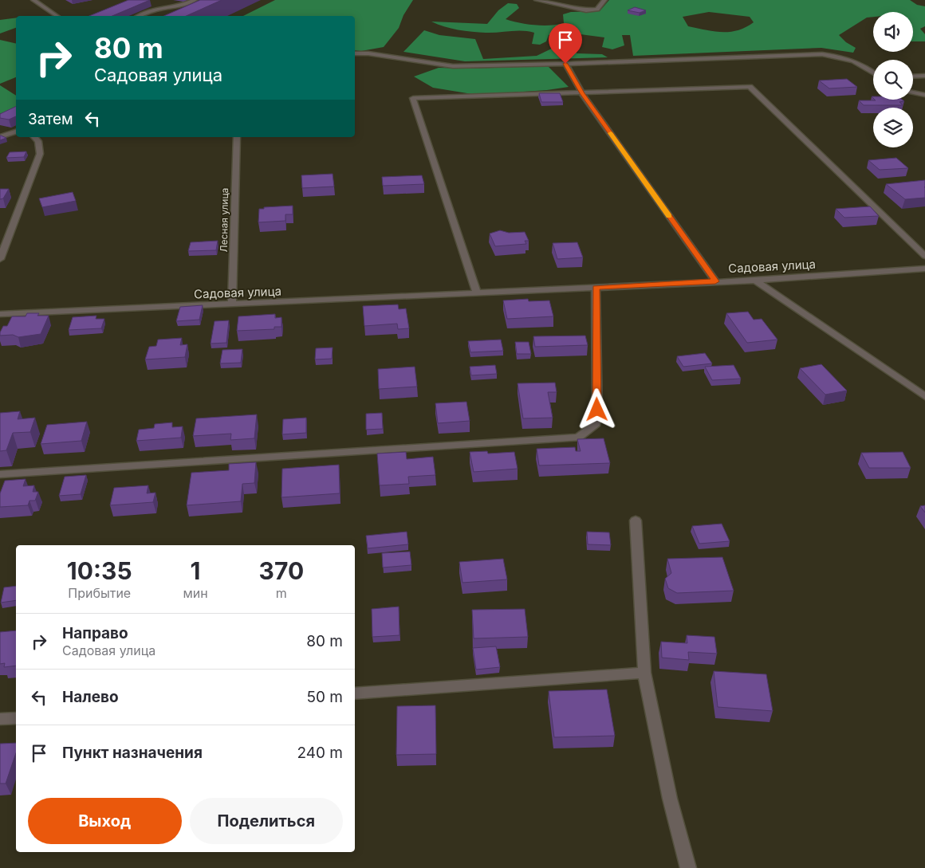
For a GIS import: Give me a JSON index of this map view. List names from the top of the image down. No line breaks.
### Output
{"streets":{"street":["Лесная улица","Садовая улица"]},"crossings":[["Лесная улица","Садовая улица"]],"page":{"turn":["80 m","Садовая улица"],"then":"Затем","eta":["10:35","Прибытие","1","мин","370","m"],"list":[{"name":"Направо","note":"Садовая улица","value":"80 m"},{"name":"Налево","value":"50 m"},{"name":"Пункт назначения","value":"240 m"}],"buttons":["Выход","Поделиться"]}}
